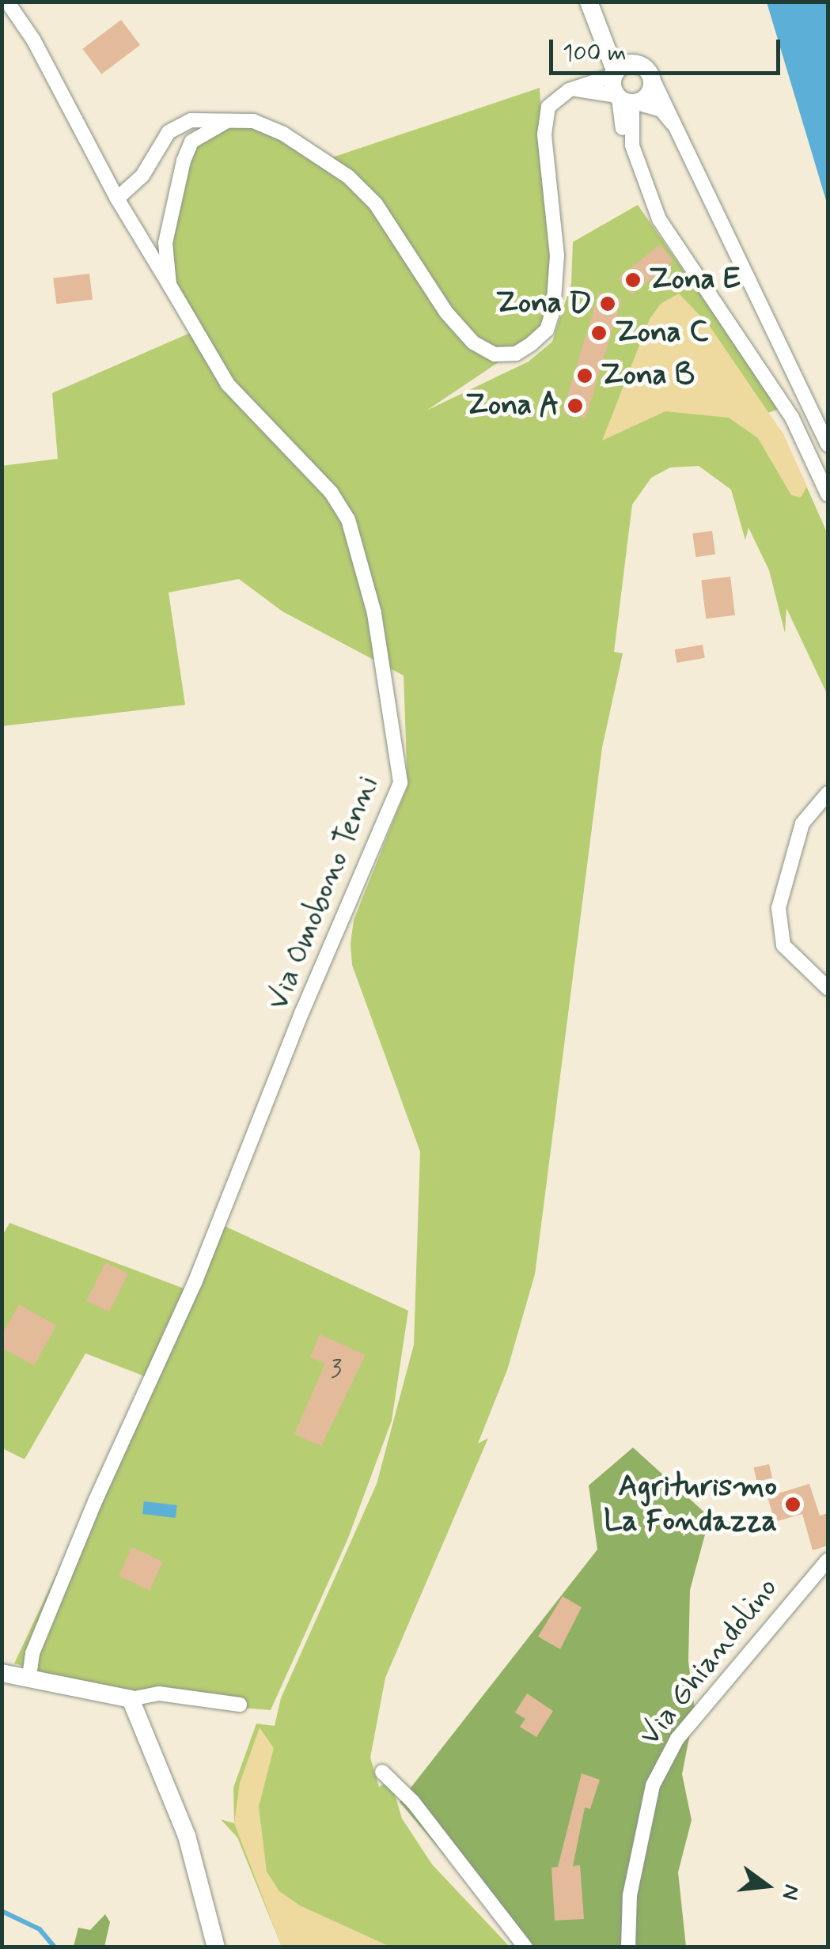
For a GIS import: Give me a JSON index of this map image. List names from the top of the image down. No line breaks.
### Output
{"streets":{"street":["Via Omobono Tenni","Via Ghiandolino"]},"places":["Zona E","Zona D","Zona C","Zona B","Zona A","Agriturismo La Fondazza"],"house_numbers":["3"],"scale_bar":"100 m","north":"right"}
